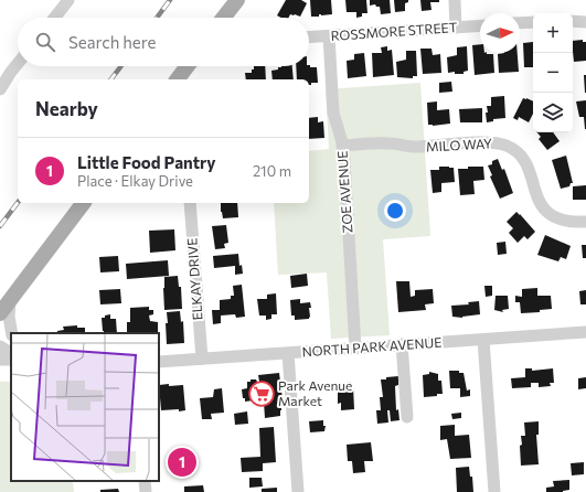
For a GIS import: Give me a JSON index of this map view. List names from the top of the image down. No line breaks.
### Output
{"streets":{"street":["ROSSMORE STREET","MILO WAY","ZOE AVENUE","ELKAY DRIVE","NORTH PARK AVENUE"]},"crossings":[["ROSSMORE STREET","ZOE AVENUE"],["MILO WAY","ZOE AVENUE"],["ZOE AVENUE","NORTH PARK AVENUE"],["ELKAY DRIVE","NORTH PARK AVENUE"]],"places":{"supermarket":["Park Avenue Market"]},"north":"right","page":{"map_buttons":["+","−"],"search":"Search here","heading":"Nearby","list":[{"mark":"1","name":"Little Food Pantry","note":"Place · Elkay Drive","value":"210 m"}],"pins":"1"}}
